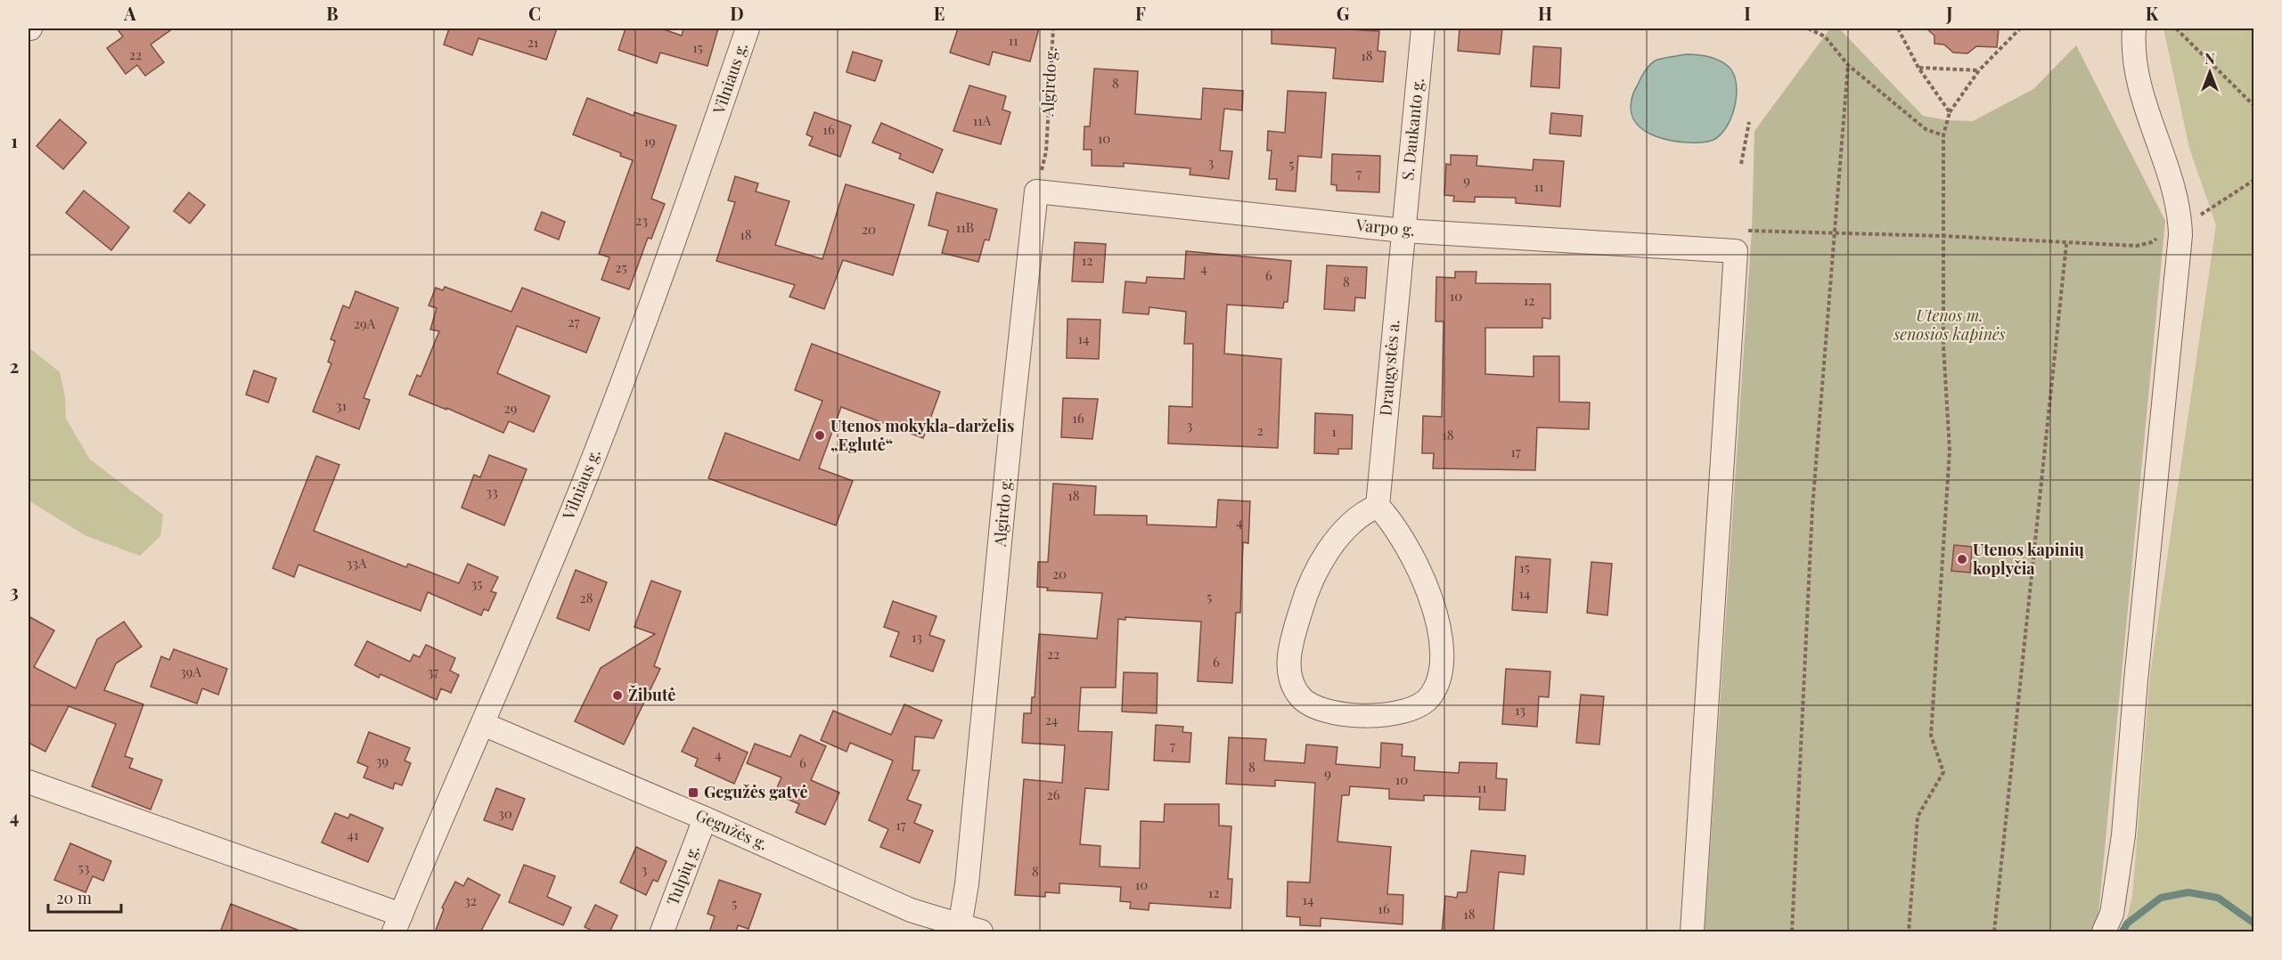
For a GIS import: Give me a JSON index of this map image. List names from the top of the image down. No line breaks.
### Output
{"streets":{"street":["Vilniaus g.","Algirdo g.","S. Daukanto g.","Varpo g.","Draugystės a.","Gegužės g.","Tulpių g."]},"crossings":[["Vilniaus g.","Gegužės g."],["Algirdo g.","Varpo g."],["Algirdo g.","Gegužės g."],["S. Daukanto g.","Varpo g."],["S. Daukanto g.","Draugystės a."],["Varpo g.","Draugystės a."],["Gegužės g.","Tulpių g."]],"parks":["Utenos m. senosios kapinės"],"places":{"other":["Utenos mokykla-darželis „Eglutė“","Utenos kapinių koplyčia","Žibutė"],"transit":["Gegužės gatvė"]},"house_numbers":["11","21","15","22","18","8","11A","16","10","19","3","5","7","9","11","23","11B","20","18","12","25","4","6","8","10","12","27","29A","14","31","29","16","3","2","1","18","17","33","18","4","33A","15","20","35","14","5","28","13","22","6","39A","37","13","24","7","4","39","6","8","9","10","11","26","30","17","41","53","3","8","10","12","14","32","5","16","18"],"scale_bar":"20 m","north":"top","grid":{"columns":["A","B","C","D","E","F","G","H","I","J","K"],"rows":["1","2","3","4"]}}
